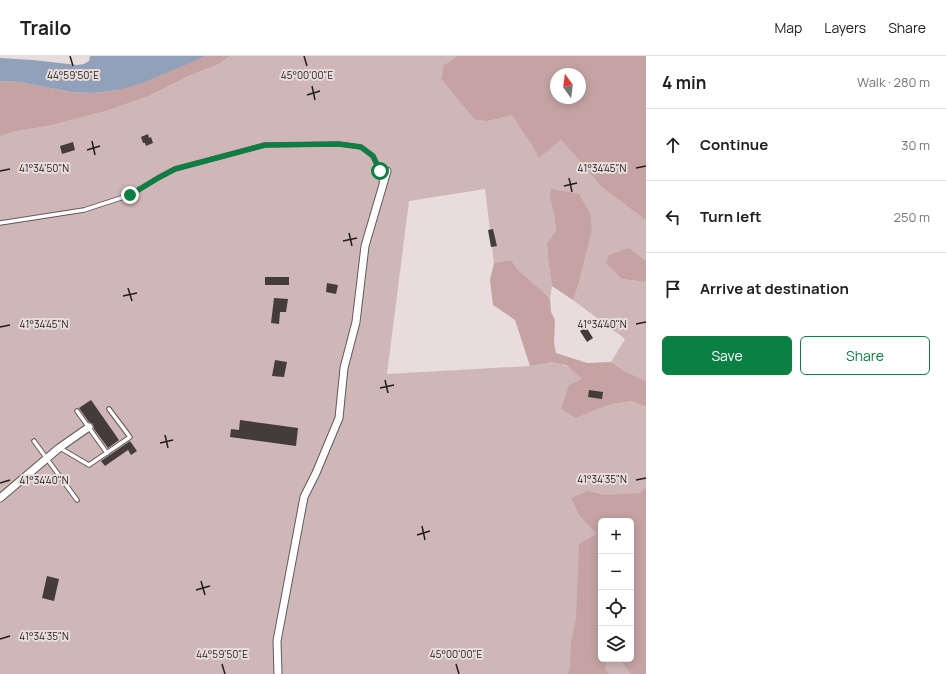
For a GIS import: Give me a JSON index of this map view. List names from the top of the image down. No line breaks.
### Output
{"north":"top","page":{"header":"Trailo","nav":["Map","Layers","Share"],"heading":["4 min","Walk · 280 m"],"list":[["Continue","30 m"],["Turn left","250 m"],"Arrive at destination"],"buttons":["Save","Share"],"map_buttons":["+","−"]},"coordinates":["44°59'50\"E","45°00'00\"E","41°34'45\"N","41°34'50\"N","41°34'40\"N","41°34'35\"N"]}
